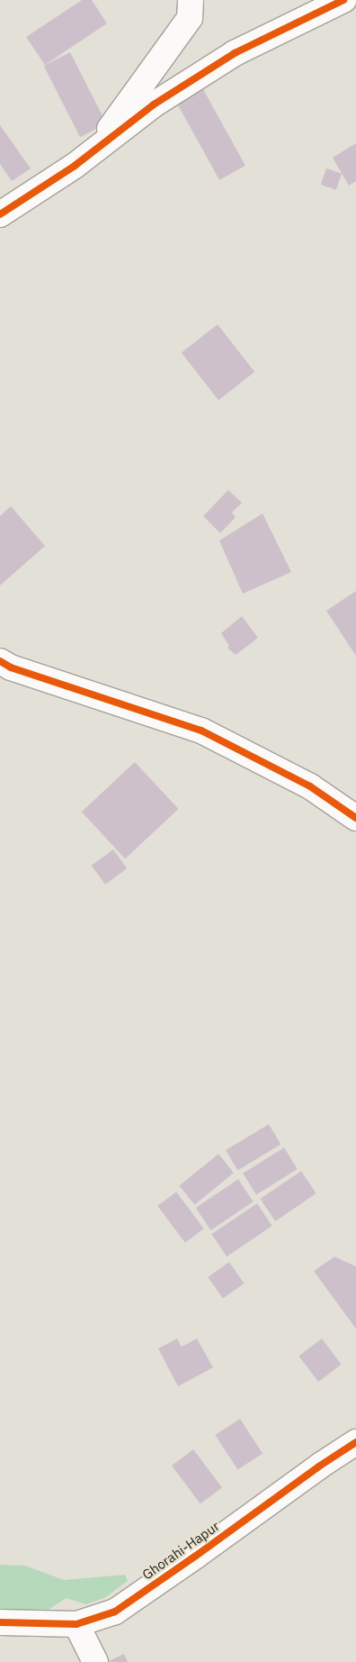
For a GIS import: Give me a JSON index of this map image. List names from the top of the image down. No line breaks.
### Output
{"streets":{"street":["Ghorahi-Hapur"]}}
